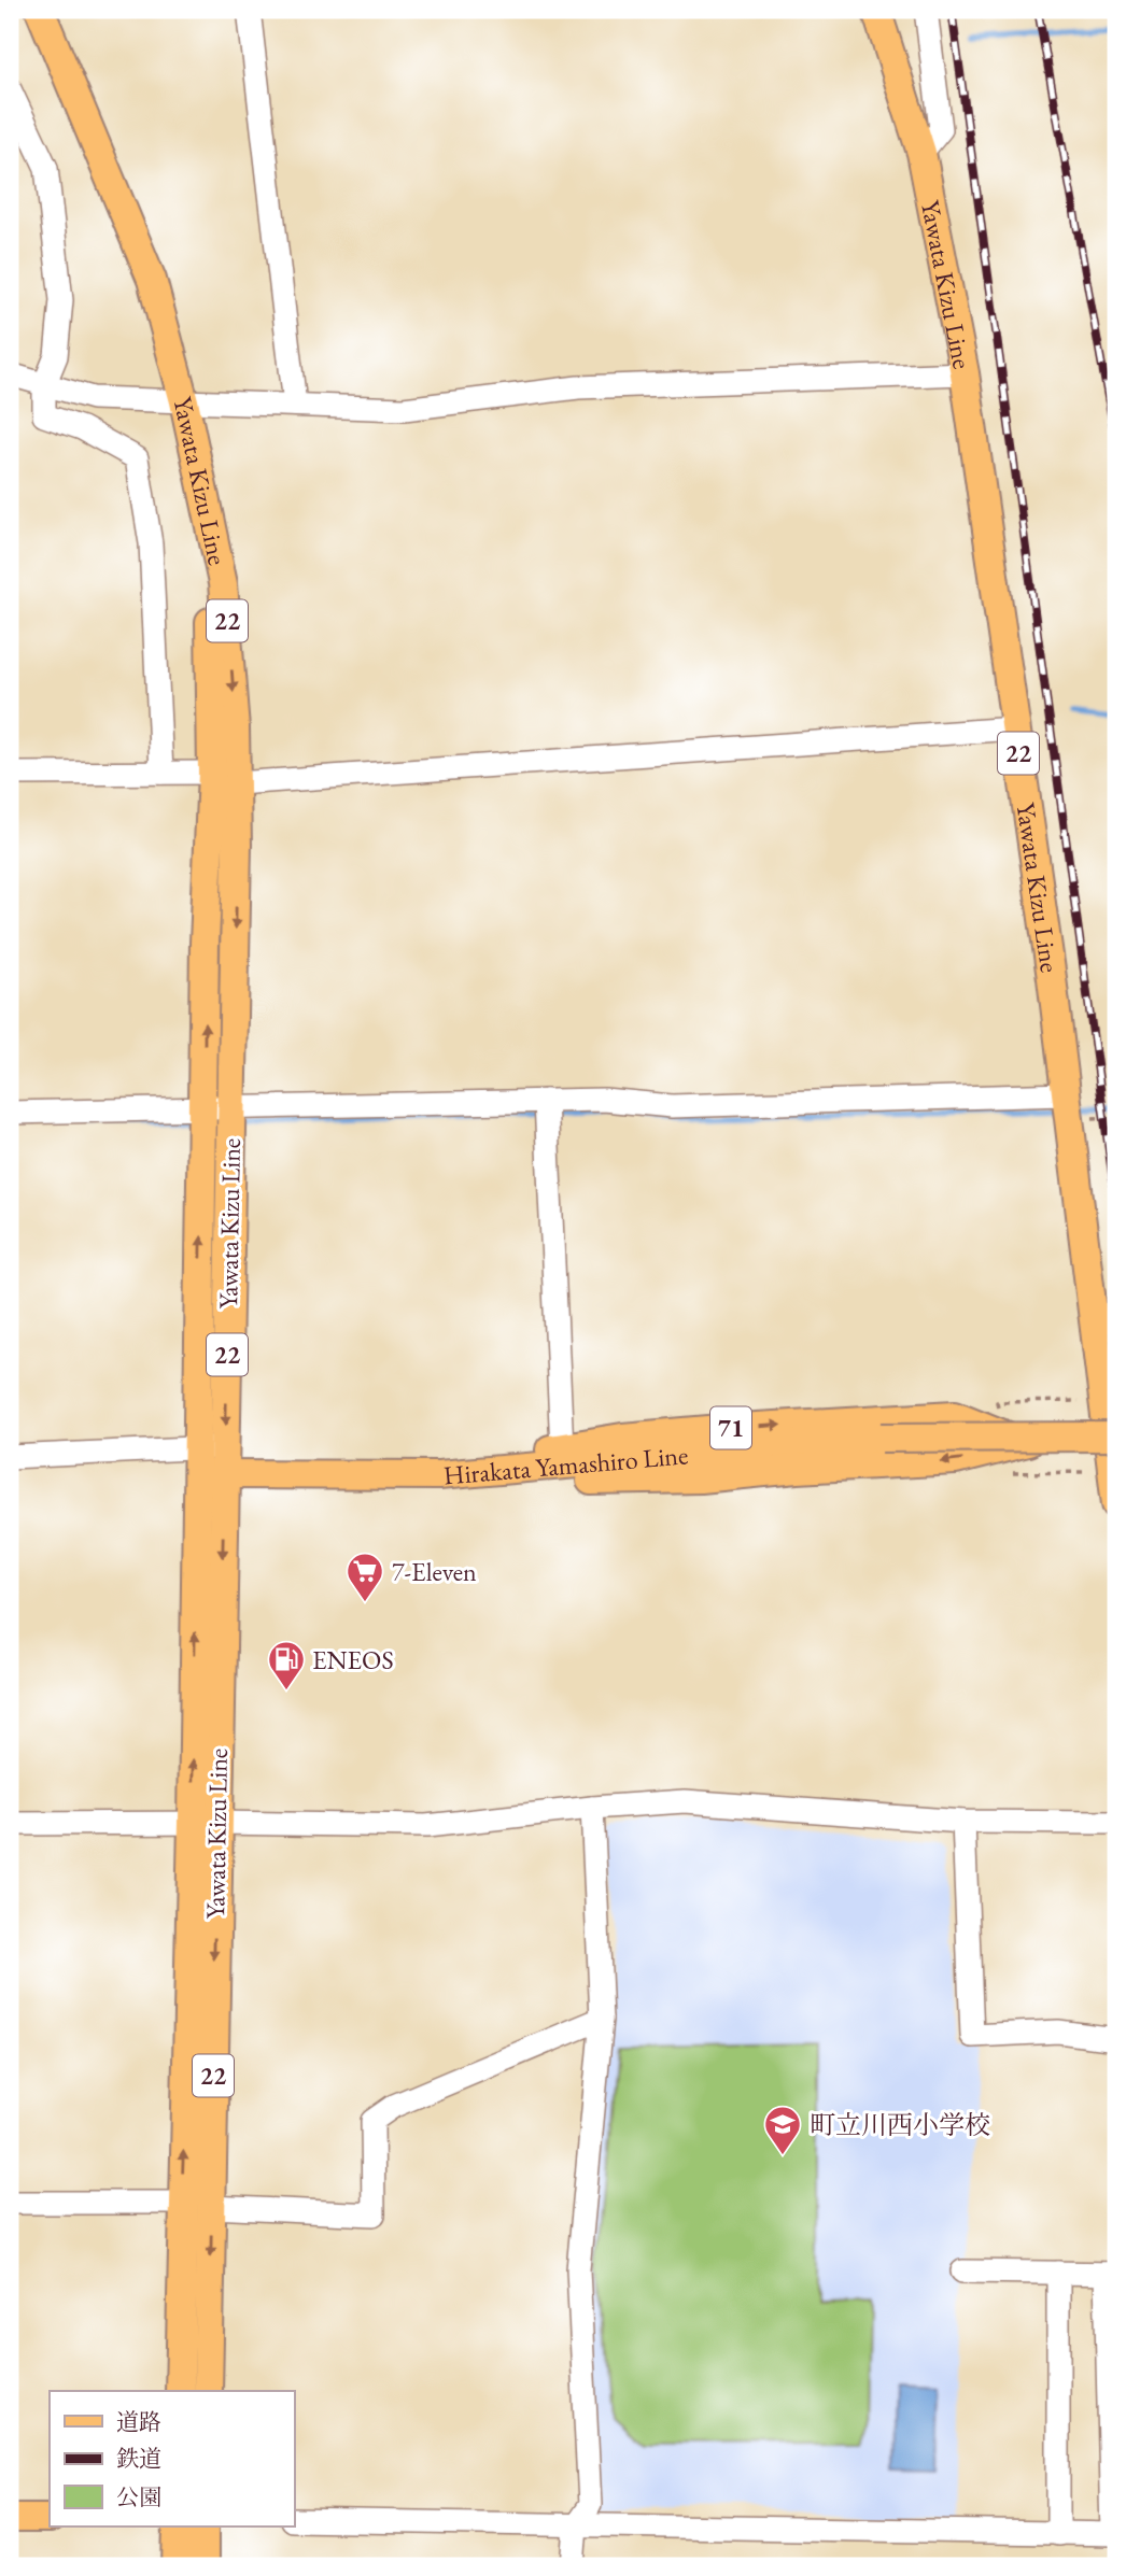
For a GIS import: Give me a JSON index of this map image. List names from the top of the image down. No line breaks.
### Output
{"streets":{"main road":["Yawata Kizu Line","22","71","Hirakata Yamashiro Line"]},"crossings":[["Yawata Kizu Line","71"],["Yawata Kizu Line","Hirakata Yamashiro Line"],["71","Hirakata Yamashiro Line"]],"places":{"supermarket":["7-Eleven"],"fuel station":["ENEOS"],"school or university":["町立川西小学校"]},"legend":["道路","鉄道","公園"]}
